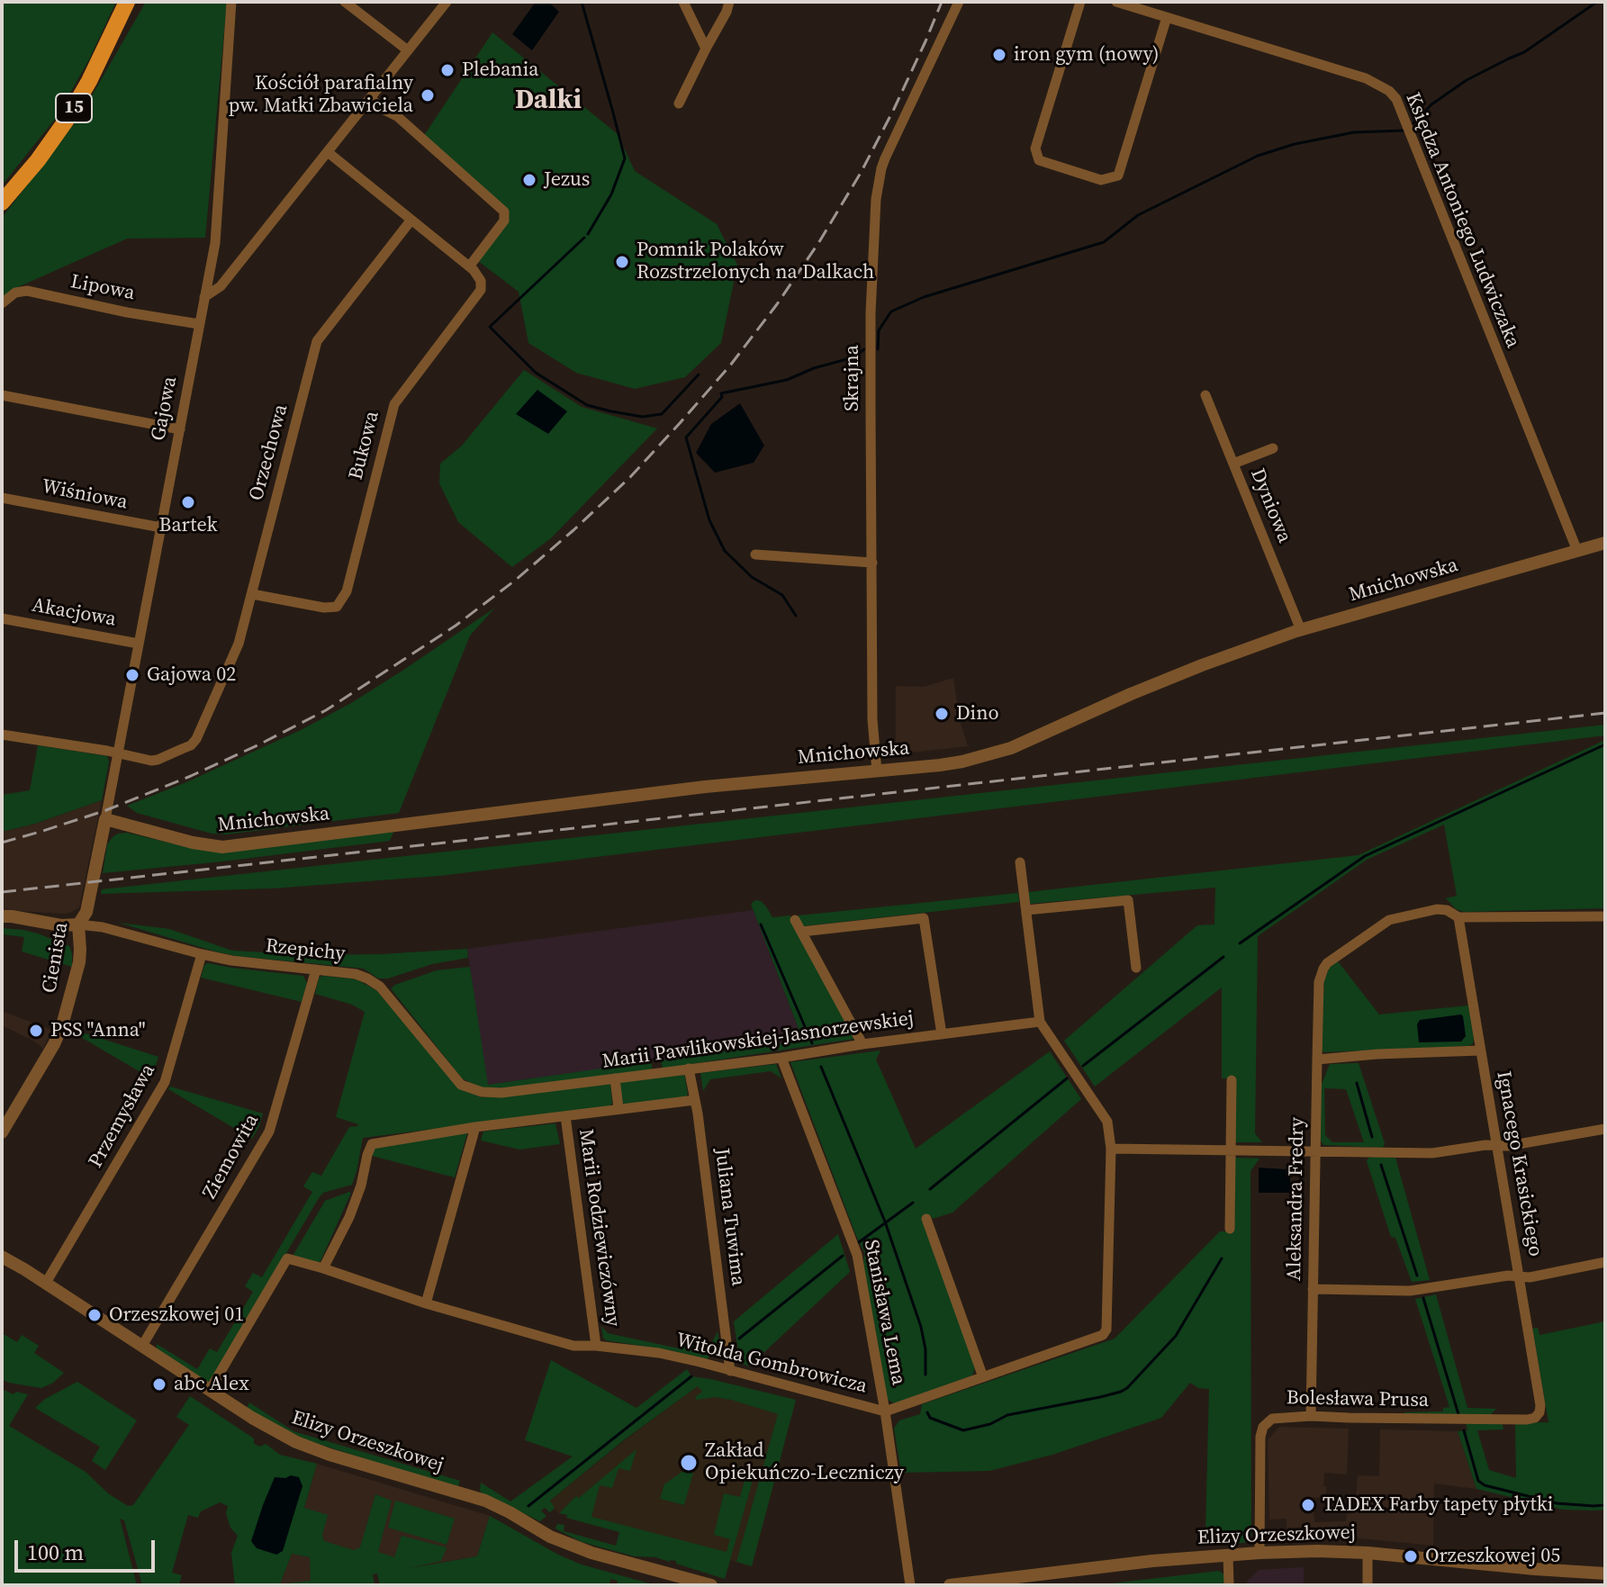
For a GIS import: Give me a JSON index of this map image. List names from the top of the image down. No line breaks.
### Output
{"streets":{"main road":["15"],"street":["Księdza Antoniego Ludwiczaka","Lipowa","Skrajna","Gajowa","Bukowa","Orzechowa","Wiśniowa","Dyniowa","Mnichowska","Akacjowa","Rzepichy","Cienista","Marii Pawlikowskiej-Jasnorzewskiej","Przemysława","Ziemowita","Ignacego Krasickiego","Aleksandra Fredry","Juliana Tuwima","Marii Rodziewiczówny","Stanisława Lema","Witolda Gombrowicza","Bolesława Prusa","Elizy Orzeszkowej"]},"crossings":[["Księdza Antoniego Ludwiczaka","Mnichowska"],["Lipowa","Gajowa"],["Skrajna","Mnichowska"],["Gajowa","Orzechowa"],["Gajowa","Wiśniowa"],["Gajowa","Mnichowska"],["Gajowa","Akacjowa"],["Gajowa","Cienista"],["Bukowa","Orzechowa"],["Dyniowa","Mnichowska"],["Mnichowska","Cienista"],["Rzepichy","Cienista"],["Rzepichy","Marii Pawlikowskiej-Jasnorzewskiej"],["Rzepichy","Przemysława"],["Rzepichy","Ziemowita"],["Marii Pawlikowskiej-Jasnorzewskiej","Juliana Tuwima"],["Marii Pawlikowskiej-Jasnorzewskiej","Stanisława Lema"],["Marii Pawlikowskiej-Jasnorzewskiej","Witolda Gombrowicza"],["Przemysława","Elizy Orzeszkowej"],["Ziemowita","Elizy Orzeszkowej"],["Ignacego Krasickiego","Aleksandra Fredry"],["Ignacego Krasickiego","Bolesława Prusa"],["Aleksandra Fredry","Bolesława Prusa"],["Juliana Tuwima","Witolda Gombrowicza"],["Marii Rodziewiczówny","Witolda Gombrowicza"],["Stanisława Lema","Witolda Gombrowicza"],["Witolda Gombrowicza","Elizy Orzeszkowej"],["Bolesława Prusa","Elizy Orzeszkowej"]],"districts":["Dalki"],"places":["iron gym (nowy)","Plebania","Kościół parafialny pw. Matki Zbawiciela","Jezus","Pomnik Polaków Rozstrzelonych na Dalkach","Bartek","Gajowa 02","Dino","PSS \"Anna\"","Orzeszkowej 01","abc Alex","Zakład Opiekuńczo-Leczniczy","TADEX Farby tapety płytki","Orzeszkowej 05"],"scale_bar":"100 m"}
